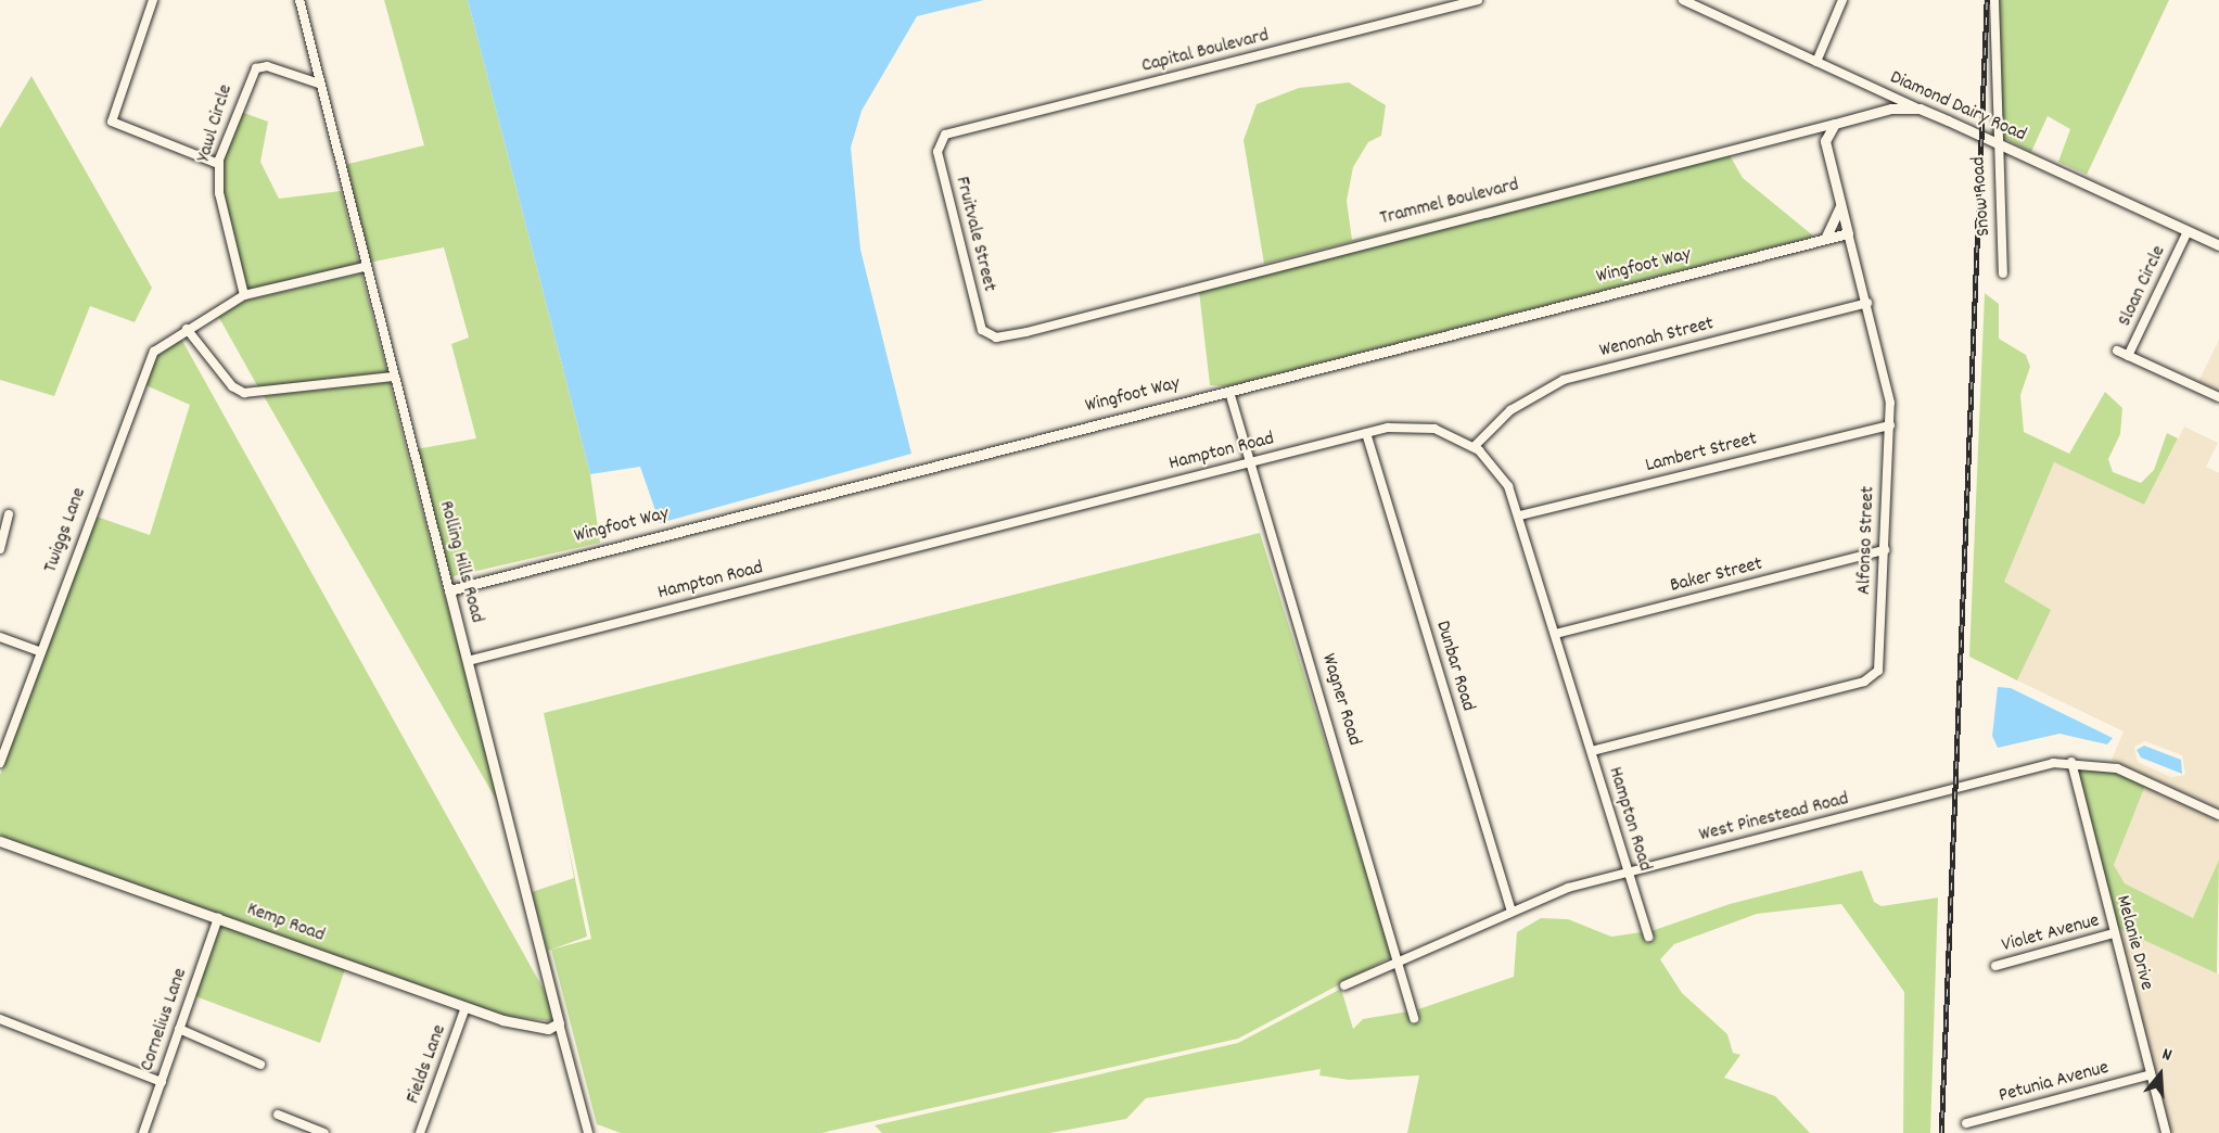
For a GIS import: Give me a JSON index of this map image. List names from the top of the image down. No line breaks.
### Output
{"streets":{"street":["Capital Boulevard","Diamond Dairy Road","Yawl Circle","Snow Road","Trammel Boulevard","Fruitvale Street","Wingfoot Way","Sloan Circle","Wenonah Street","Hampton Road","Lambert Street","Twiggs Lane","Alfonso Street","Rolling Hills Road","Baker Street","Dunbar Road","Wagner Road","West Pinestead Road","Kemp Road","Violet Avenue","Melanie Drive","Cornelius Lane","Fields Lane","Petunia Avenue"]},"crossings":[["Capital Boulevard","Fruitvale Street"],["Diamond Dairy Road","Snow Road"],["Diamond Dairy Road","Trammel Boulevard"],["Diamond Dairy Road","Sloan Circle"],["Yawl Circle","Rolling Hills Road"],["Trammel Boulevard","Fruitvale Street"],["Trammel Boulevard","Alfonso Street"],["Wingfoot Way","Alfonso Street"],["Wingfoot Way","Rolling Hills Road"],["Wingfoot Way","Wagner Road"],["Wenonah Street","Hampton Road"],["Wenonah Street","Alfonso Street"],["Hampton Road","Lambert Street"],["Hampton Road","Alfonso Street"],["Hampton Road","Rolling Hills Road"],["Hampton Road","Baker Street"],["Hampton Road","Dunbar Road"],["Hampton Road","Wagner Road"],["Hampton Road","West Pinestead Road"],["Lambert Street","Alfonso Street"],["Alfonso Street","Baker Street"],["Rolling Hills Road","Kemp Road"],["Dunbar Road","West Pinestead Road"],["Wagner Road","West Pinestead Road"],["West Pinestead Road","Melanie Drive"],["Kemp Road","Cornelius Lane"],["Kemp Road","Fields Lane"],["Violet Avenue","Melanie Drive"],["Melanie Drive","Petunia Avenue"]],"north":"top"}
